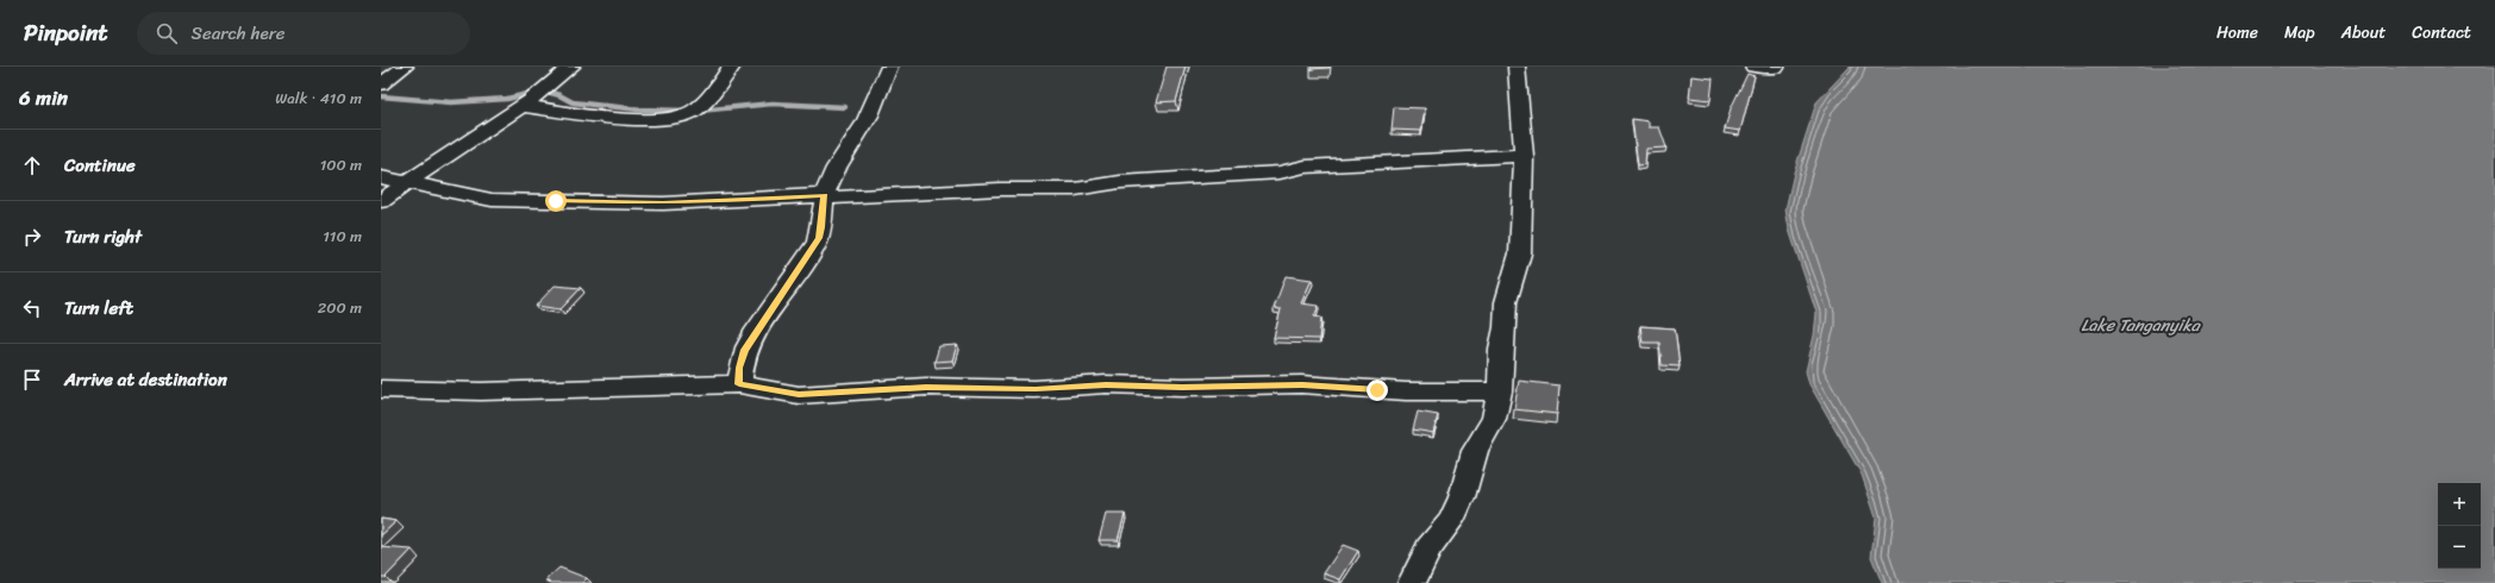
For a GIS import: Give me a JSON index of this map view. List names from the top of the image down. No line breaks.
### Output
{"water":["Lake Tanganyika"],"page":{"header":"Pinpoint","search":"Search here","nav":["Home","Map","About","Contact"],"heading":["6 min","Walk · 410 m"],"list":[["Continue","100 m"],["Turn right","110 m"],["Turn left","200 m"],"Arrive at destination"],"map_buttons":["+","−"]}}
